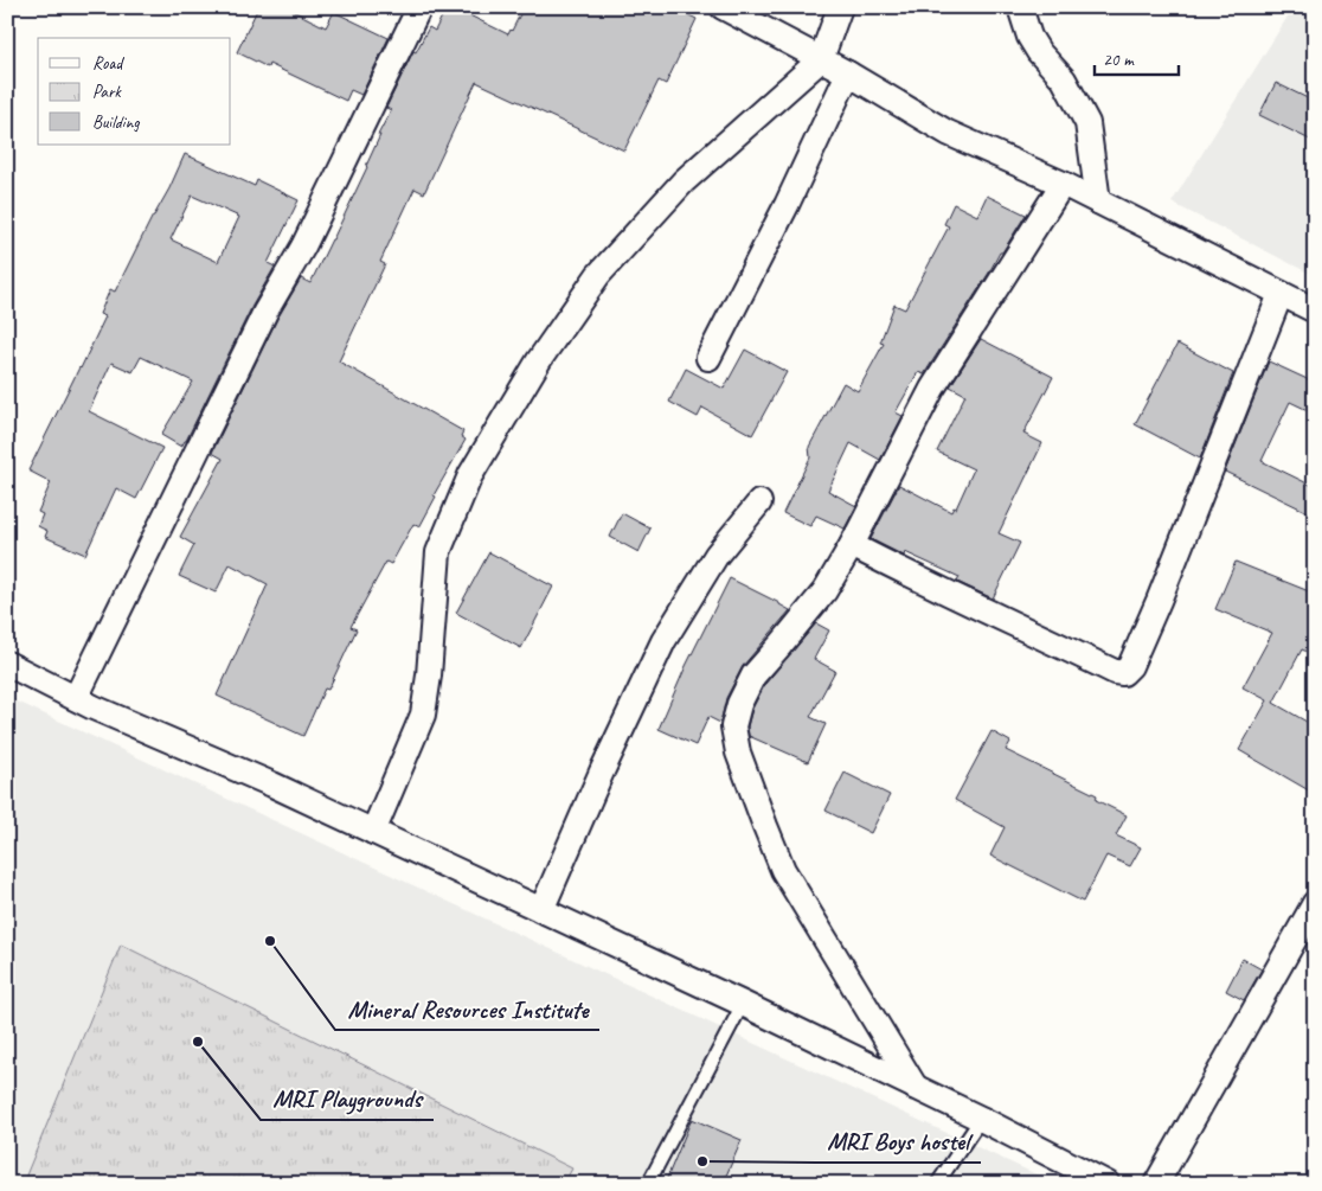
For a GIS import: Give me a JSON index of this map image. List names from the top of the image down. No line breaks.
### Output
{"places":["Mineral Resources Institute","MRI Playgrounds","MRI Boys hostel"],"legend":["Road","Park","Building"],"scale_bar":"20 m"}
